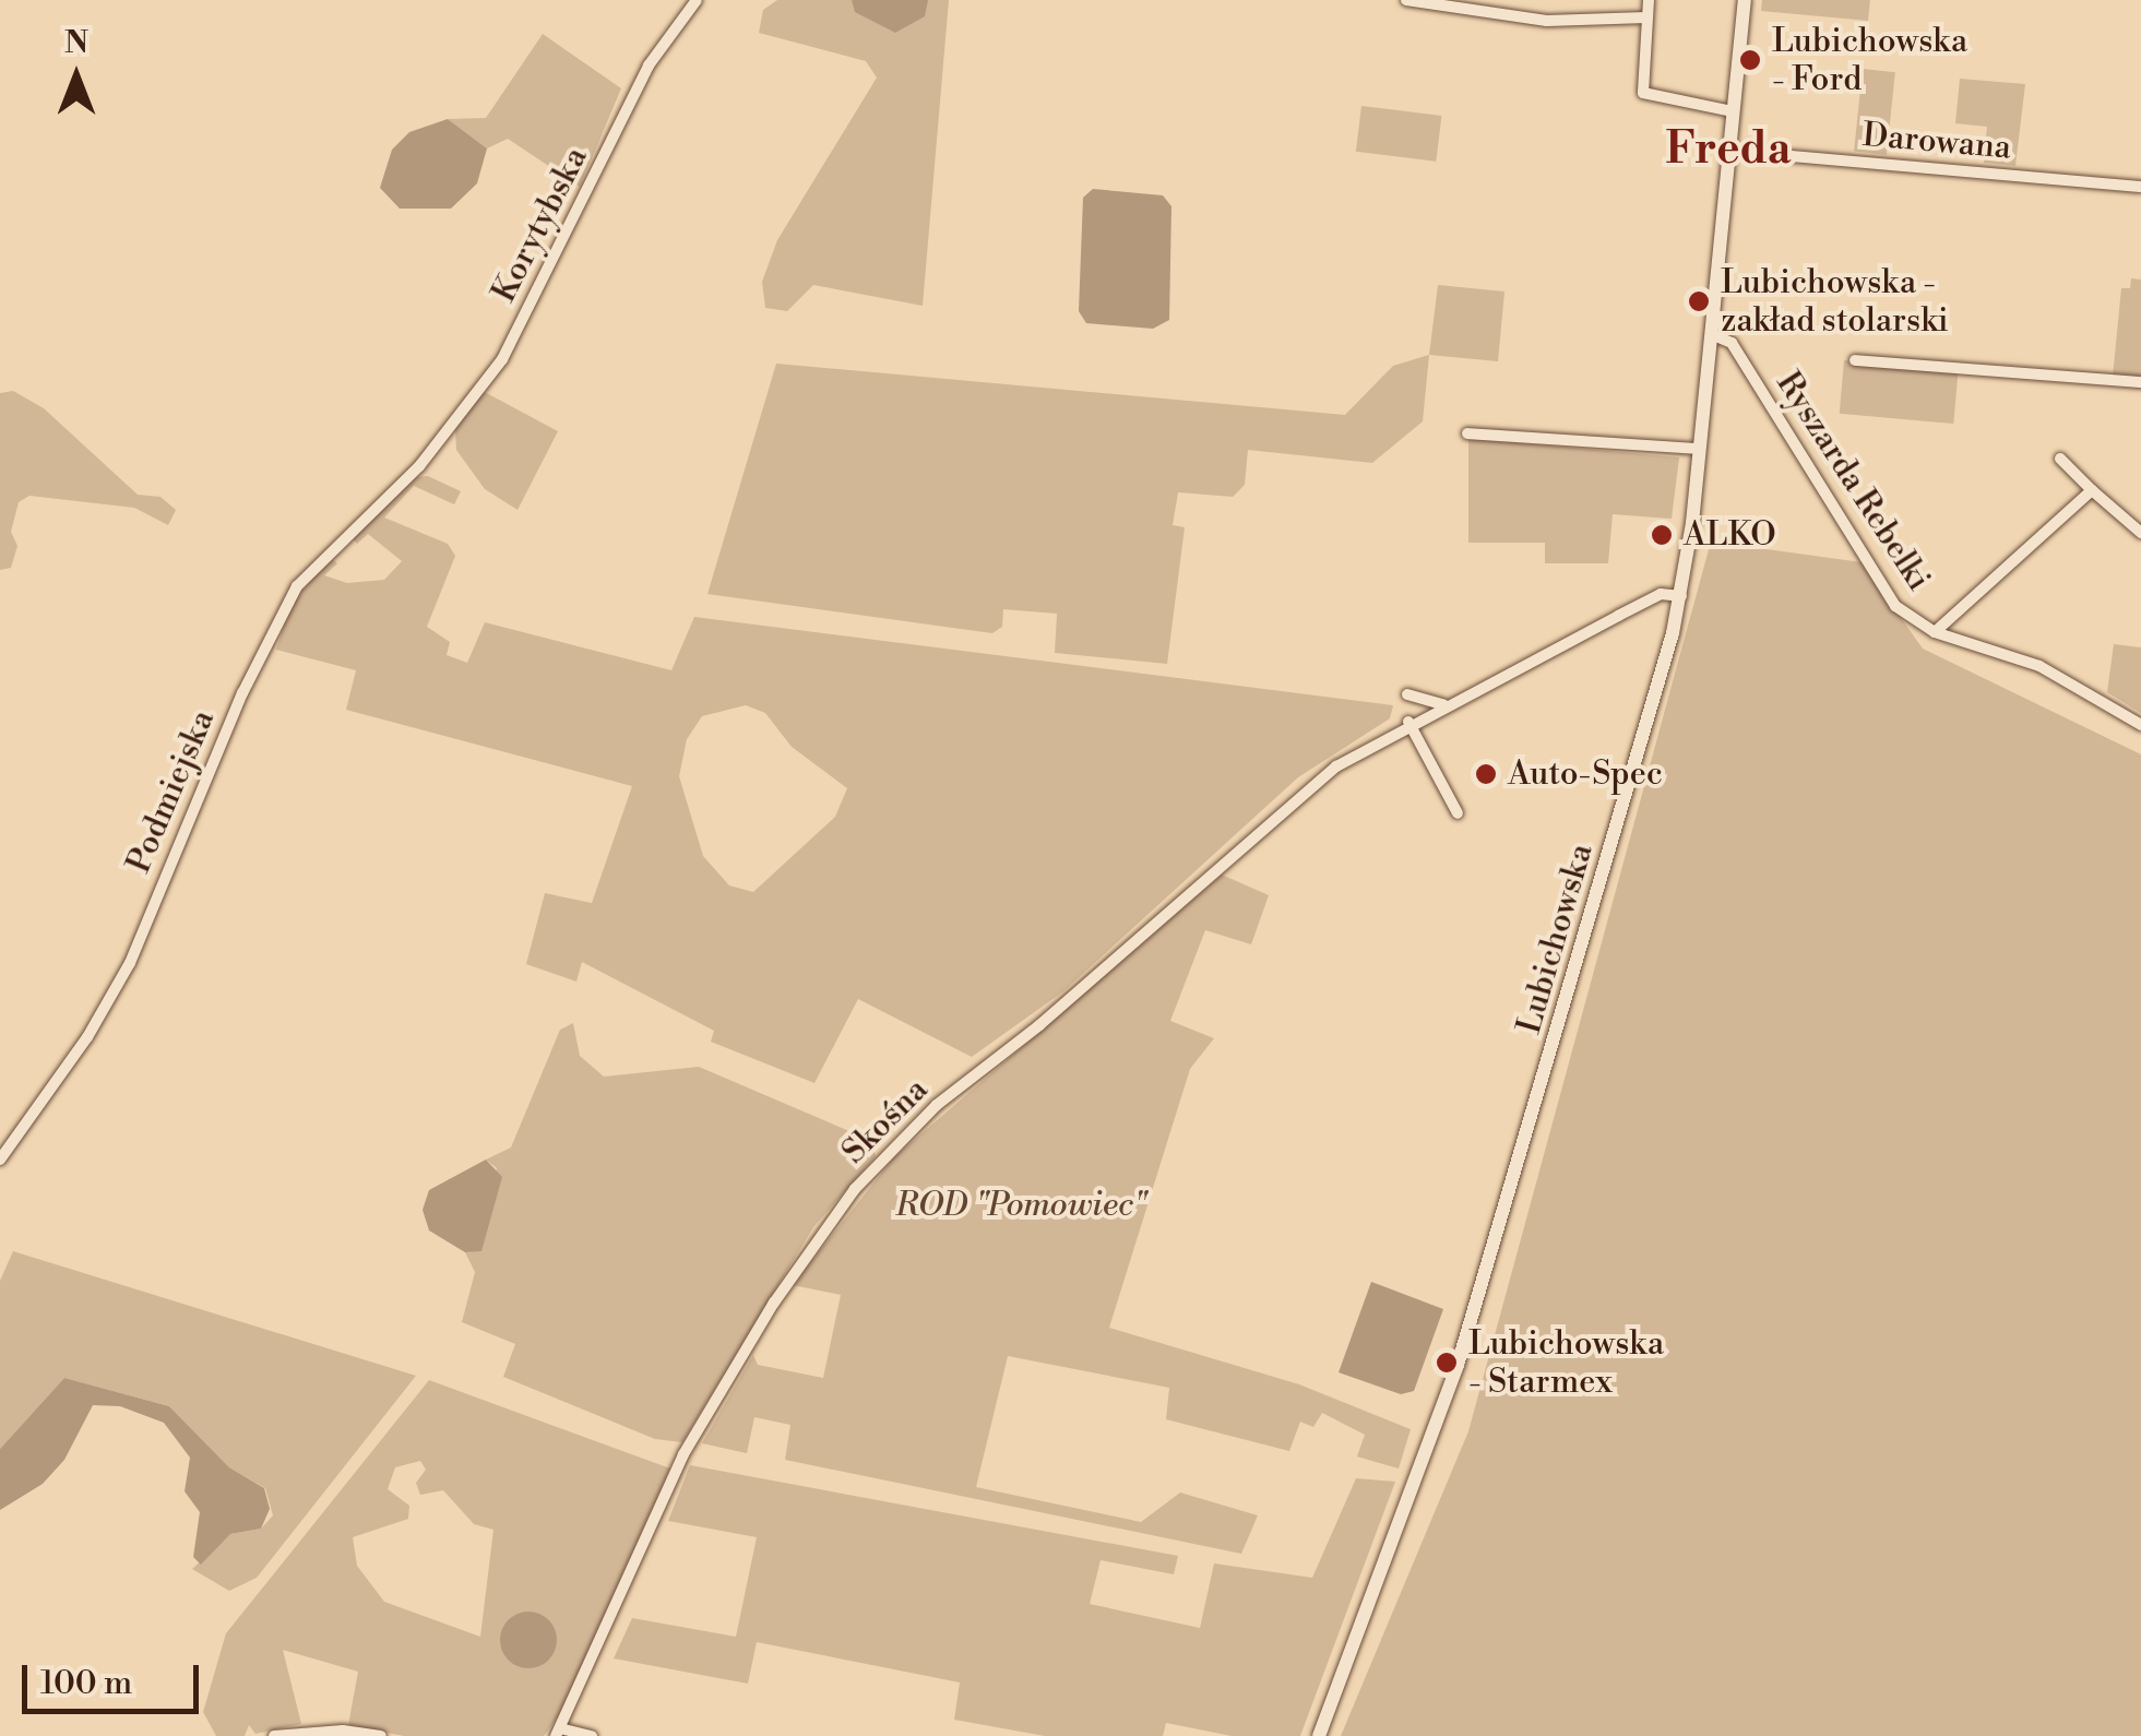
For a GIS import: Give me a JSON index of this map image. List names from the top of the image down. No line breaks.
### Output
{"streets":{"street":["Darowana","Korytybska","Ryszarda Rebelki","Podmiejska","Lubichowska","Skośna"]},"crossings":[["Darowana","Lubichowska"],["Korytybska","Podmiejska"],["Ryszarda Rebelki","Lubichowska"],["Lubichowska","Skośna"]],"districts":["Freda"],"parks":["ROD \"Pomowiec\""],"places":["Lubichowska - Ford","Lubichowska - zakład stolarski","ALKO","Auto-Spec","Lubichowska - Starmex"],"scale_bar":"100 m","north":"top"}
